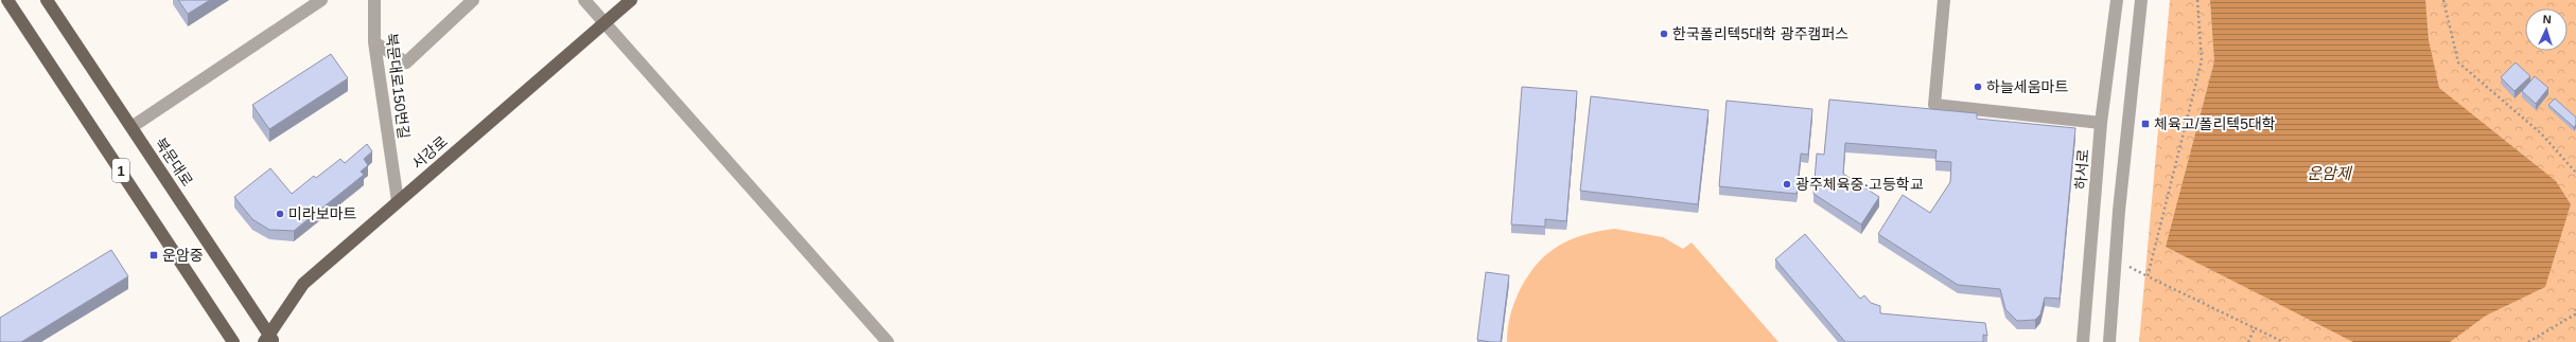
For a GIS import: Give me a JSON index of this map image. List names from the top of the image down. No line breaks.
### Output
{"streets":{"main road":["서강로","북문대로","1"],"street":["북문대로150번길","하서로"]},"crossings":[["북문대로150번길","서강로"],["서강로","북문대로"]],"water":["운암제"],"places":{"other":["한국폴리텍5대학 광주캠퍼스","하늘세움마트","광주체육중·고등학교","미라보마트"],"transit":["체육고/폴리텍5대학","운암중"]},"north":"top"}
